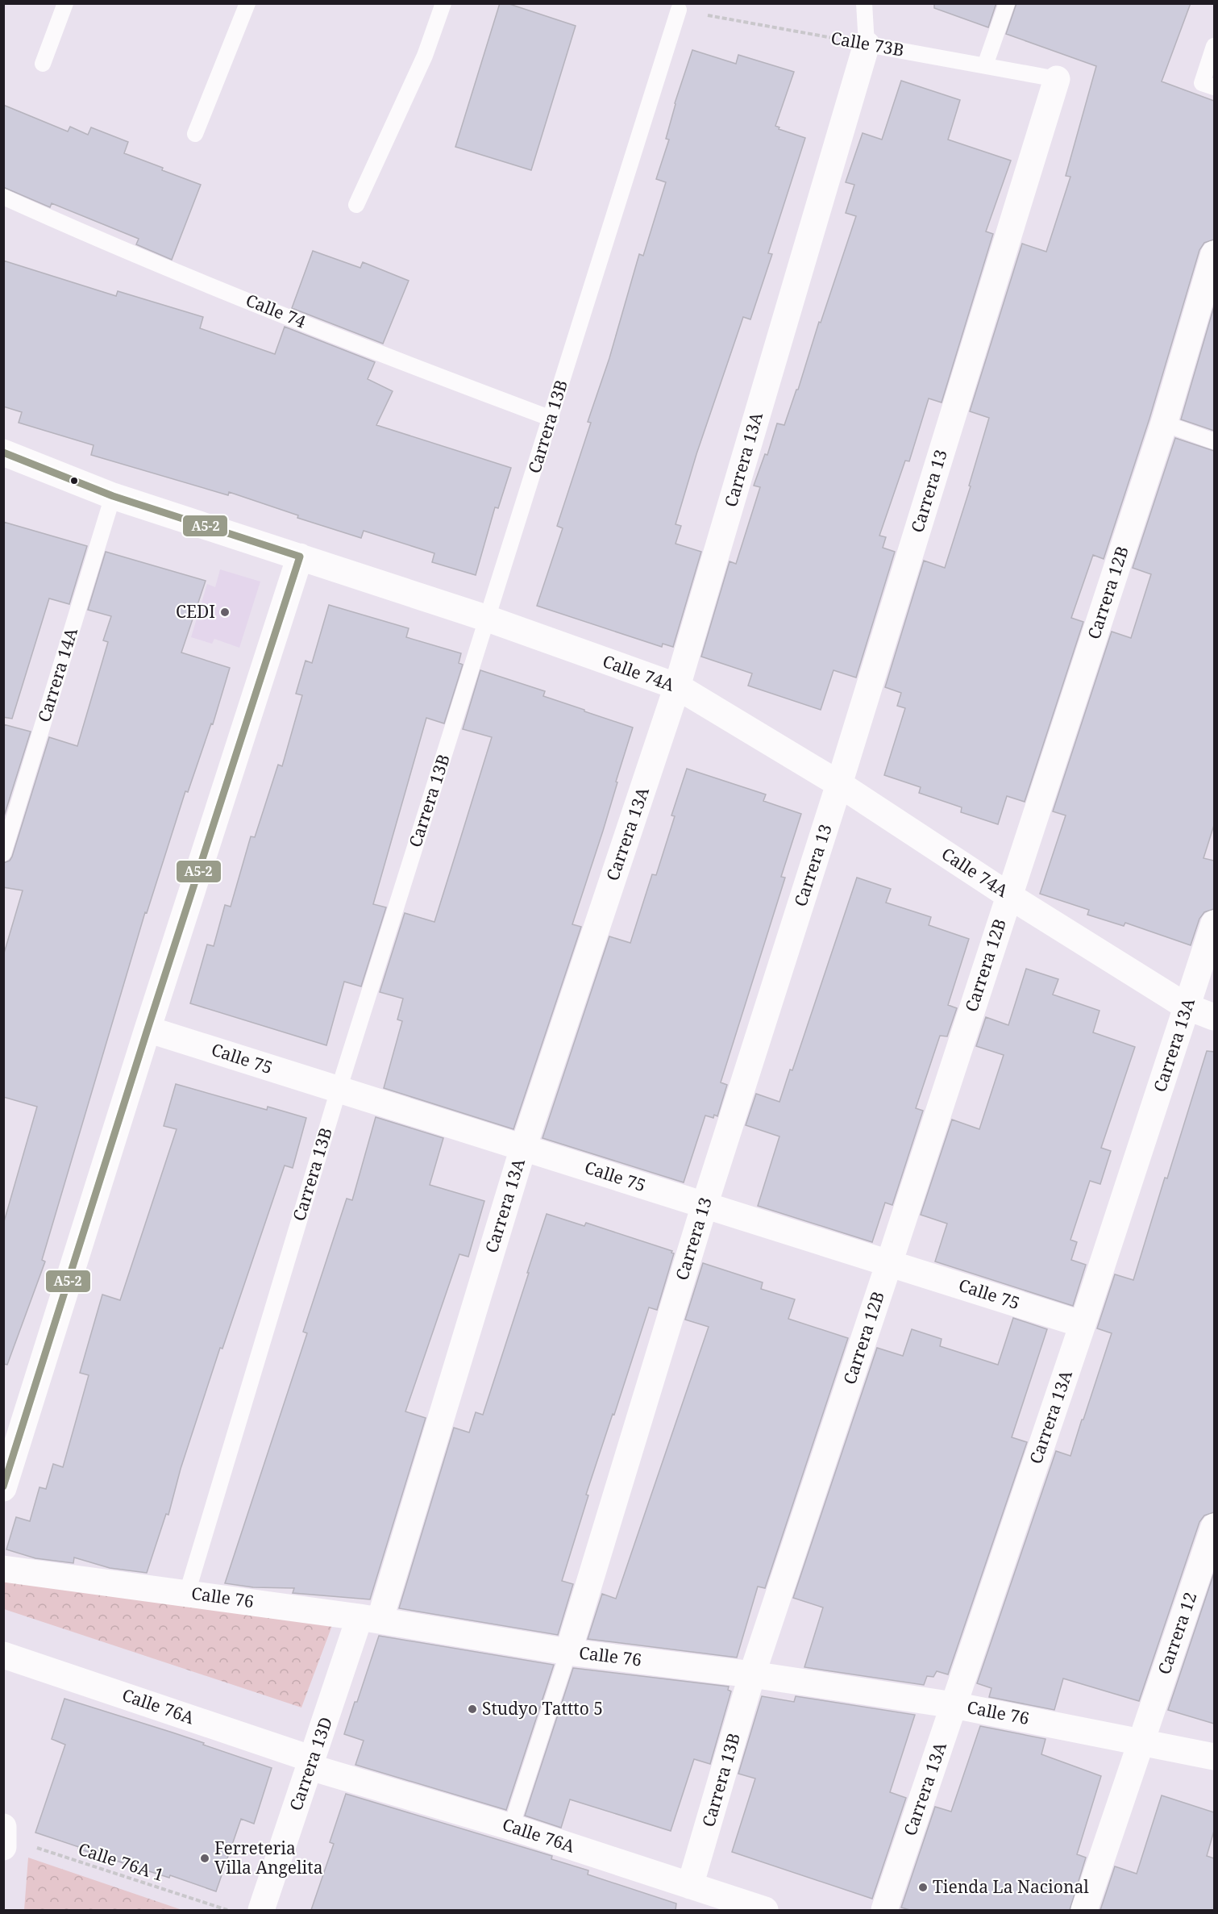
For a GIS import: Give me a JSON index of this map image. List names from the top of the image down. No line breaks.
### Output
{"streets":{"street":["Carrera 13B","Carrera 13A","Carrera 13","Carrera 12B","Calle 74A","Calle 75","Calle 76","Carrera 12","Calle 76A","Carrera 13D"],"lane":["Calle 73B","Calle 74","Carrera 14A"],"path":["Calle 76A 1"]},"crossings":[["Calle 73B","Carrera 13B"],["Calle 73B","Carrera 13A"],["Calle 73B","Carrera 13"],["Calle 74","Carrera 13B"],["Carrera 13B","Carrera 12B"],["Carrera 13B","Calle 74A"],["Carrera 13B","Calle 75"],["Carrera 13B","Calle 76"],["Carrera 13B","Calle 76A"],["Carrera 13A","Calle 74A"],["Carrera 13A","Calle 75"],["Carrera 13A","Calle 76"],["Carrera 13A","Carrera 13D"],["Carrera 13","Calle 74A"],["Carrera 13","Calle 75"],["Carrera 13","Calle 76"],["Carrera 12B","Calle 74A"],["Carrera 12B","Calle 75"],["Carrera 12B","Calle 76"],["Calle 74A","Carrera 14A"],["Calle 76","Carrera 12"],["Calle 76","Carrera 13D"],["Calle 76A","Carrera 13D"]],"places":["CEDI","Studyo Tattto 5","Ferreteria Villa Angelita","Tienda La Nacional"],"lines":["transit line A5-2"]}
